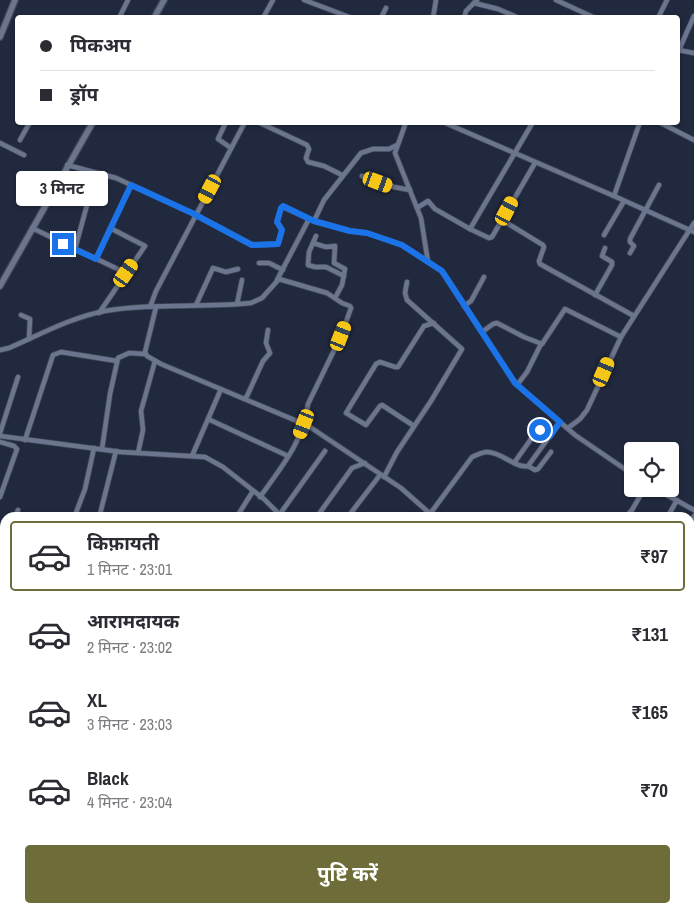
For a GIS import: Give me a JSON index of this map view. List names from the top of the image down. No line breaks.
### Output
{"page":{"banner":["पिकअप","ड्रॉप"],"bubble":"3 मिनट","list":[{"name":"किफ़ायती","note":"1 मिनट · 23:01","value":"₹97"},{"name":"आरामदायक","note":"2 मिनट · 23:02","value":"₹131"},{"name":"XL","note":"3 मिनट · 23:03","value":"₹165"},{"name":"Black","note":"4 मिनट · 23:04","value":"₹70"}],"buttons":"पुष्टि करें"}}
